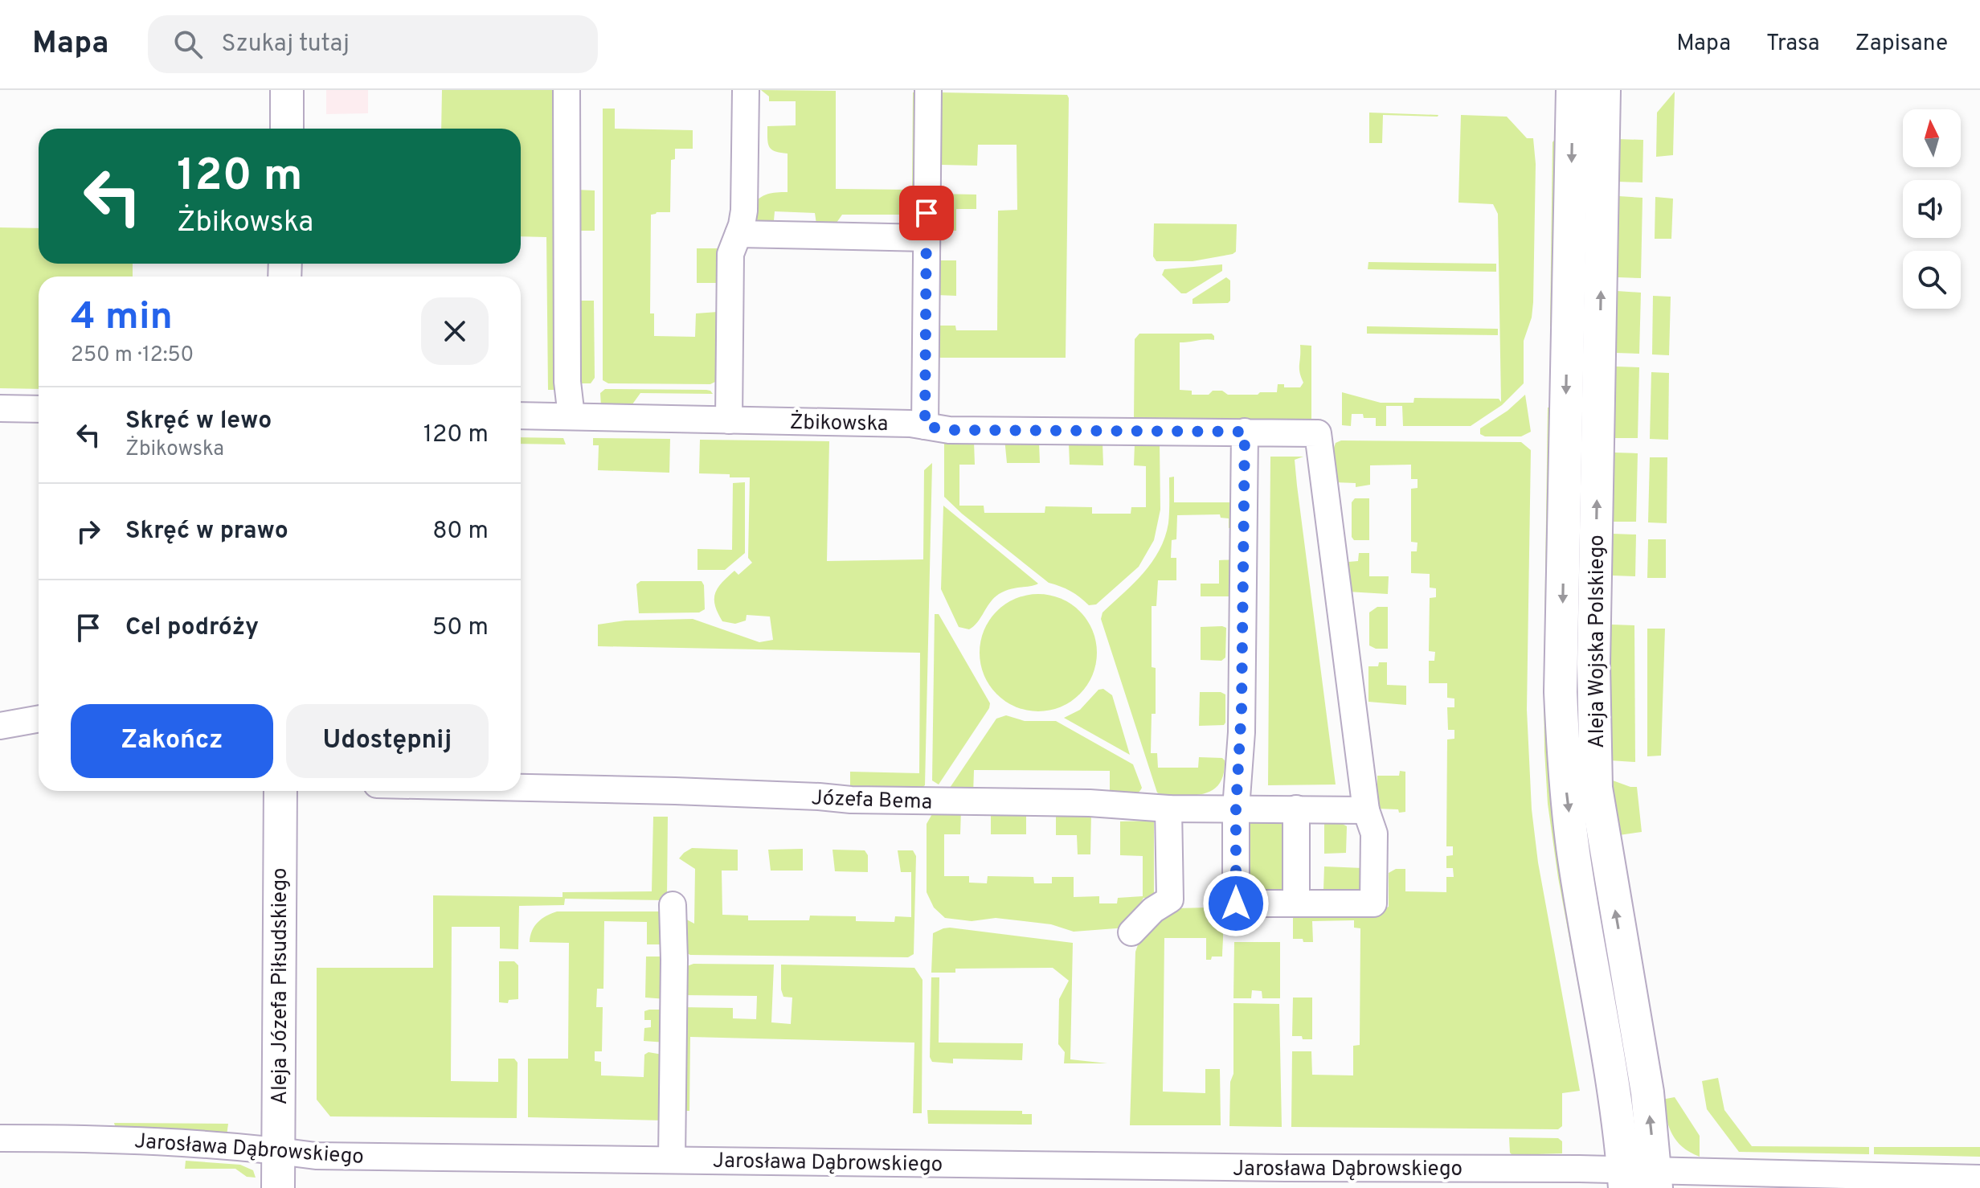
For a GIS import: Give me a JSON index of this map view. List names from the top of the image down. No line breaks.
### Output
{"streets":{"street":["Żbikowska","Aleja Wojska Polskiego","Józefa Bema","Aleja Józefa Piłsudskiego","Jarosława Dąbrowskiego"]},"crossings":[["Żbikowska","Józefa Bema"],["Aleja Wojska Polskiego","Jarosława Dąbrowskiego"],["Aleja Józefa Piłsudskiego","Jarosława Dąbrowskiego"]],"north":"top","page":{"header":"Mapa","search":"Szukaj tutaj","nav":["Mapa","Trasa","Zapisane"],"turn":["120 m","Żbikowska"],"heading":["4 min","250 m · 12:50"],"list":[{"name":"Skręć w lewo","note":"Żbikowska","value":"120 m"},{"name":"Skręć w prawo","value":"80 m"},{"name":"Cel podróży","value":"50 m"}],"buttons":["Zakończ","Udostępnij"]}}
